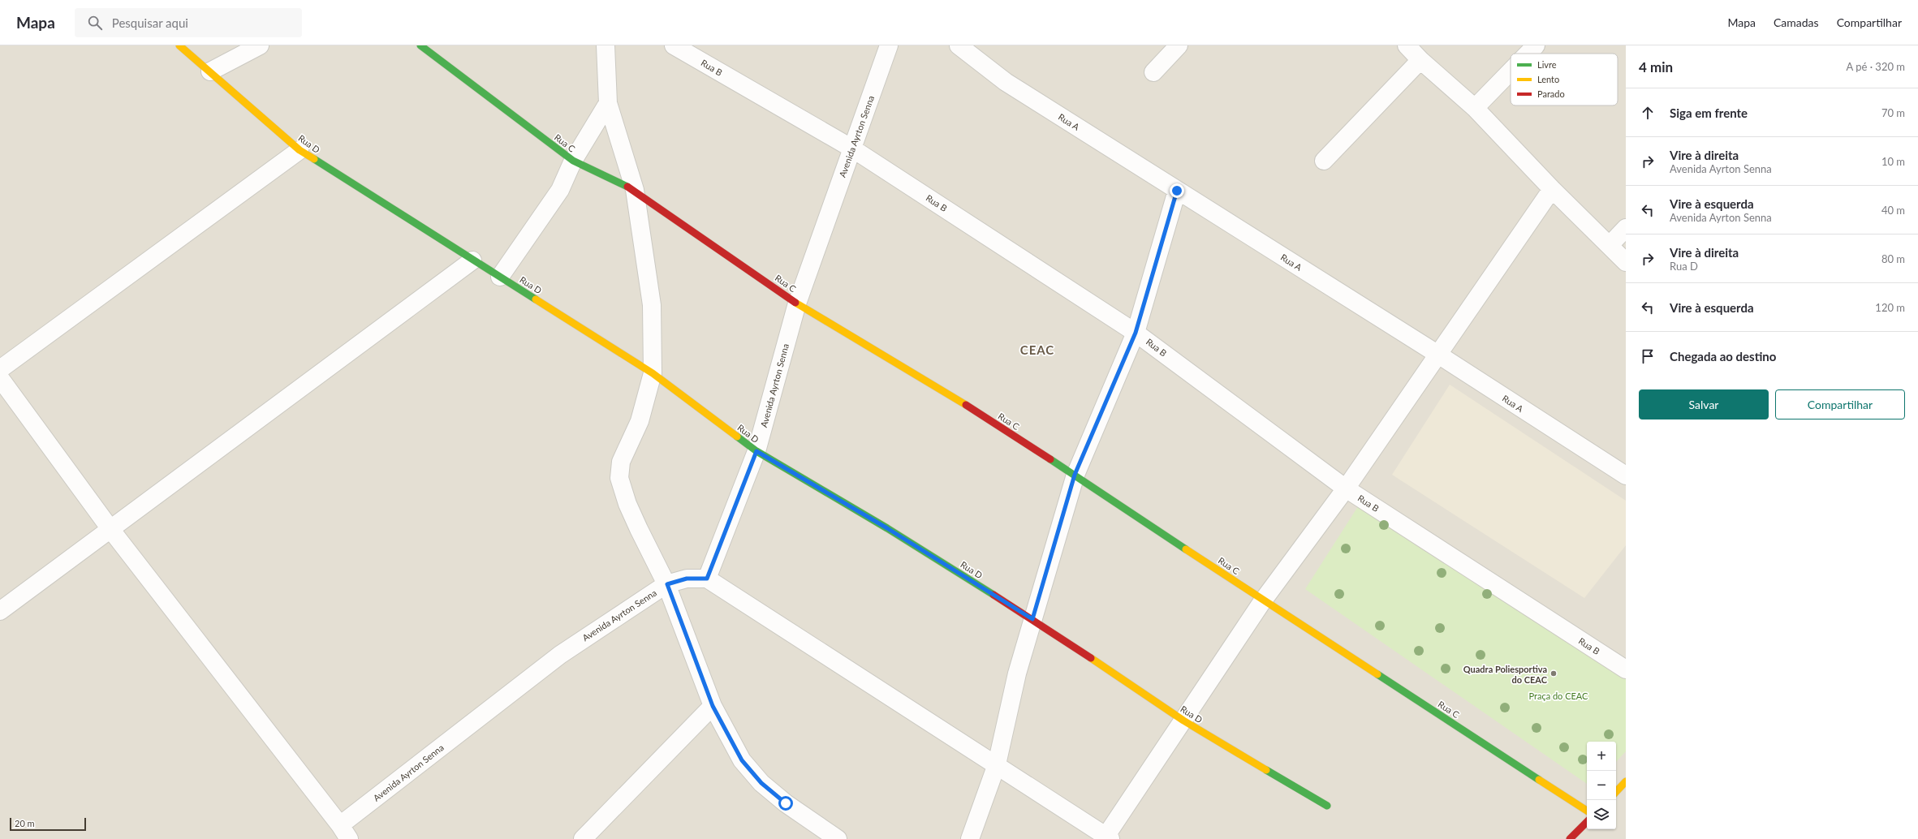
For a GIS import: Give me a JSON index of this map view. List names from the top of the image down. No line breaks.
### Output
{"streets":{"street":["Rua B","Rua A","Avenida Ayrton Senna","Rua C","Rua D"]},"crossings":[["Rua B","Avenida Ayrton Senna"],["Avenida Ayrton Senna","Rua C"],["Avenida Ayrton Senna","Rua D"]],"districts":["CEAC"],"parks":["Praça do CEAC"],"places":["Quadra Poliesportiva do CEAC"],"legend":["Livre","Lento","Parado"],"scale_bar":"20 m","page":{"header":"Mapa","search":"Pesquisar aqui","nav":["Mapa","Camadas","Compartilhar"],"heading":["4 min","A pé · 320 m"],"list":[["Siga em frente","70 m"],["Vire à direita","Avenida Ayrton Senna","10 m"],["Vire à esquerda","Avenida Ayrton Senna","40 m"],["Vire à direita","Rua D","80 m"],["Vire à esquerda","120 m"],"Chegada ao destino"],"buttons":["Salvar","Compartilhar"],"map_buttons":["+","−"],"scale":"20 m"}}
